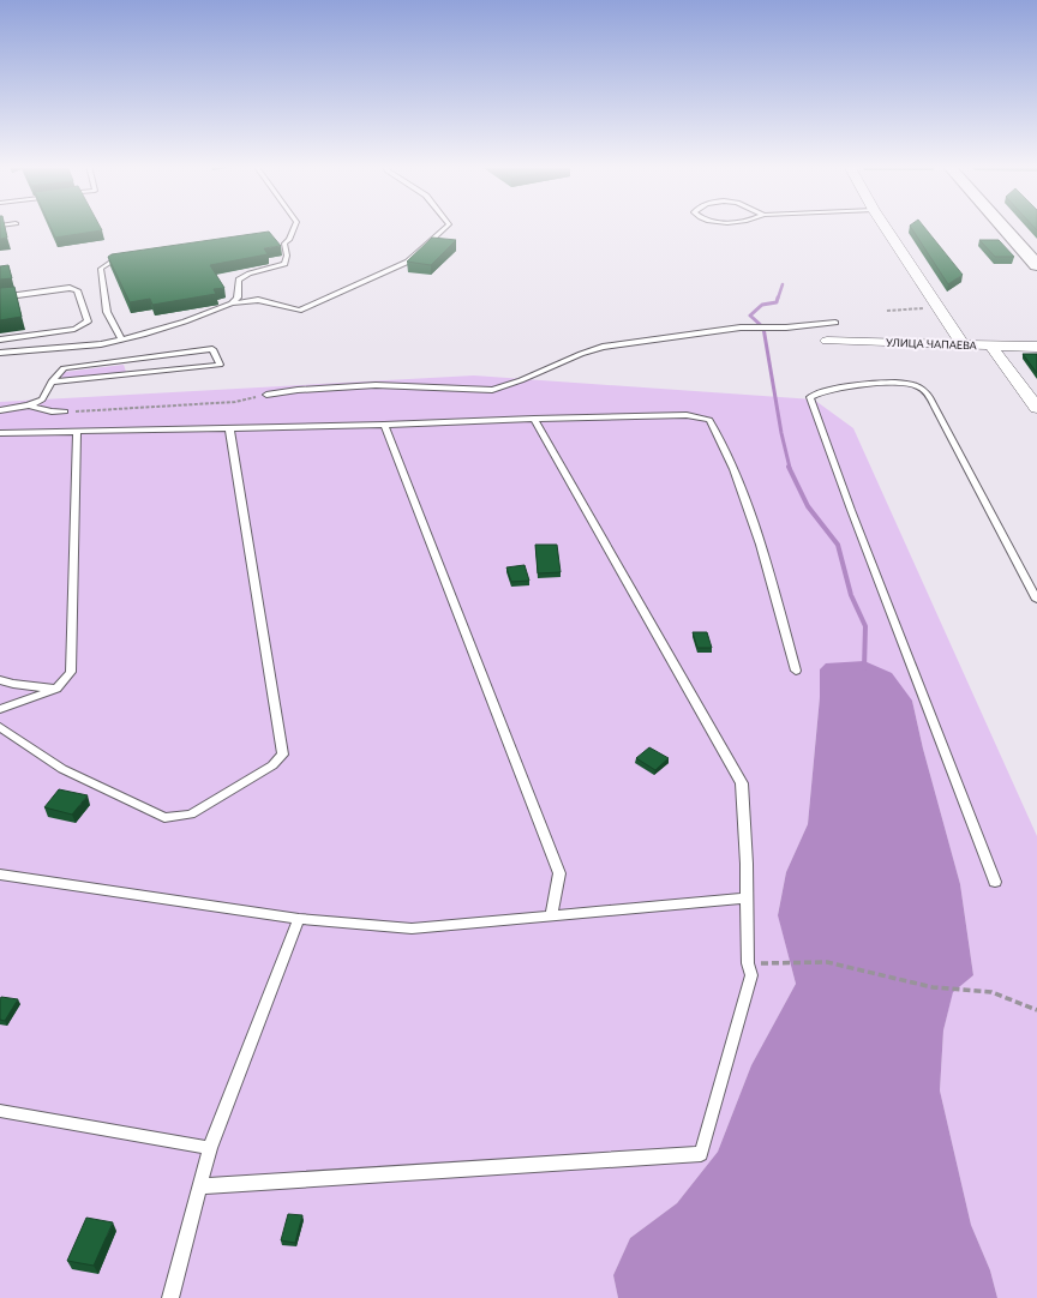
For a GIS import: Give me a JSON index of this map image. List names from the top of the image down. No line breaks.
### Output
{"streets":{"street":["УЛИЦА ЧАПАЕВА"]}}
